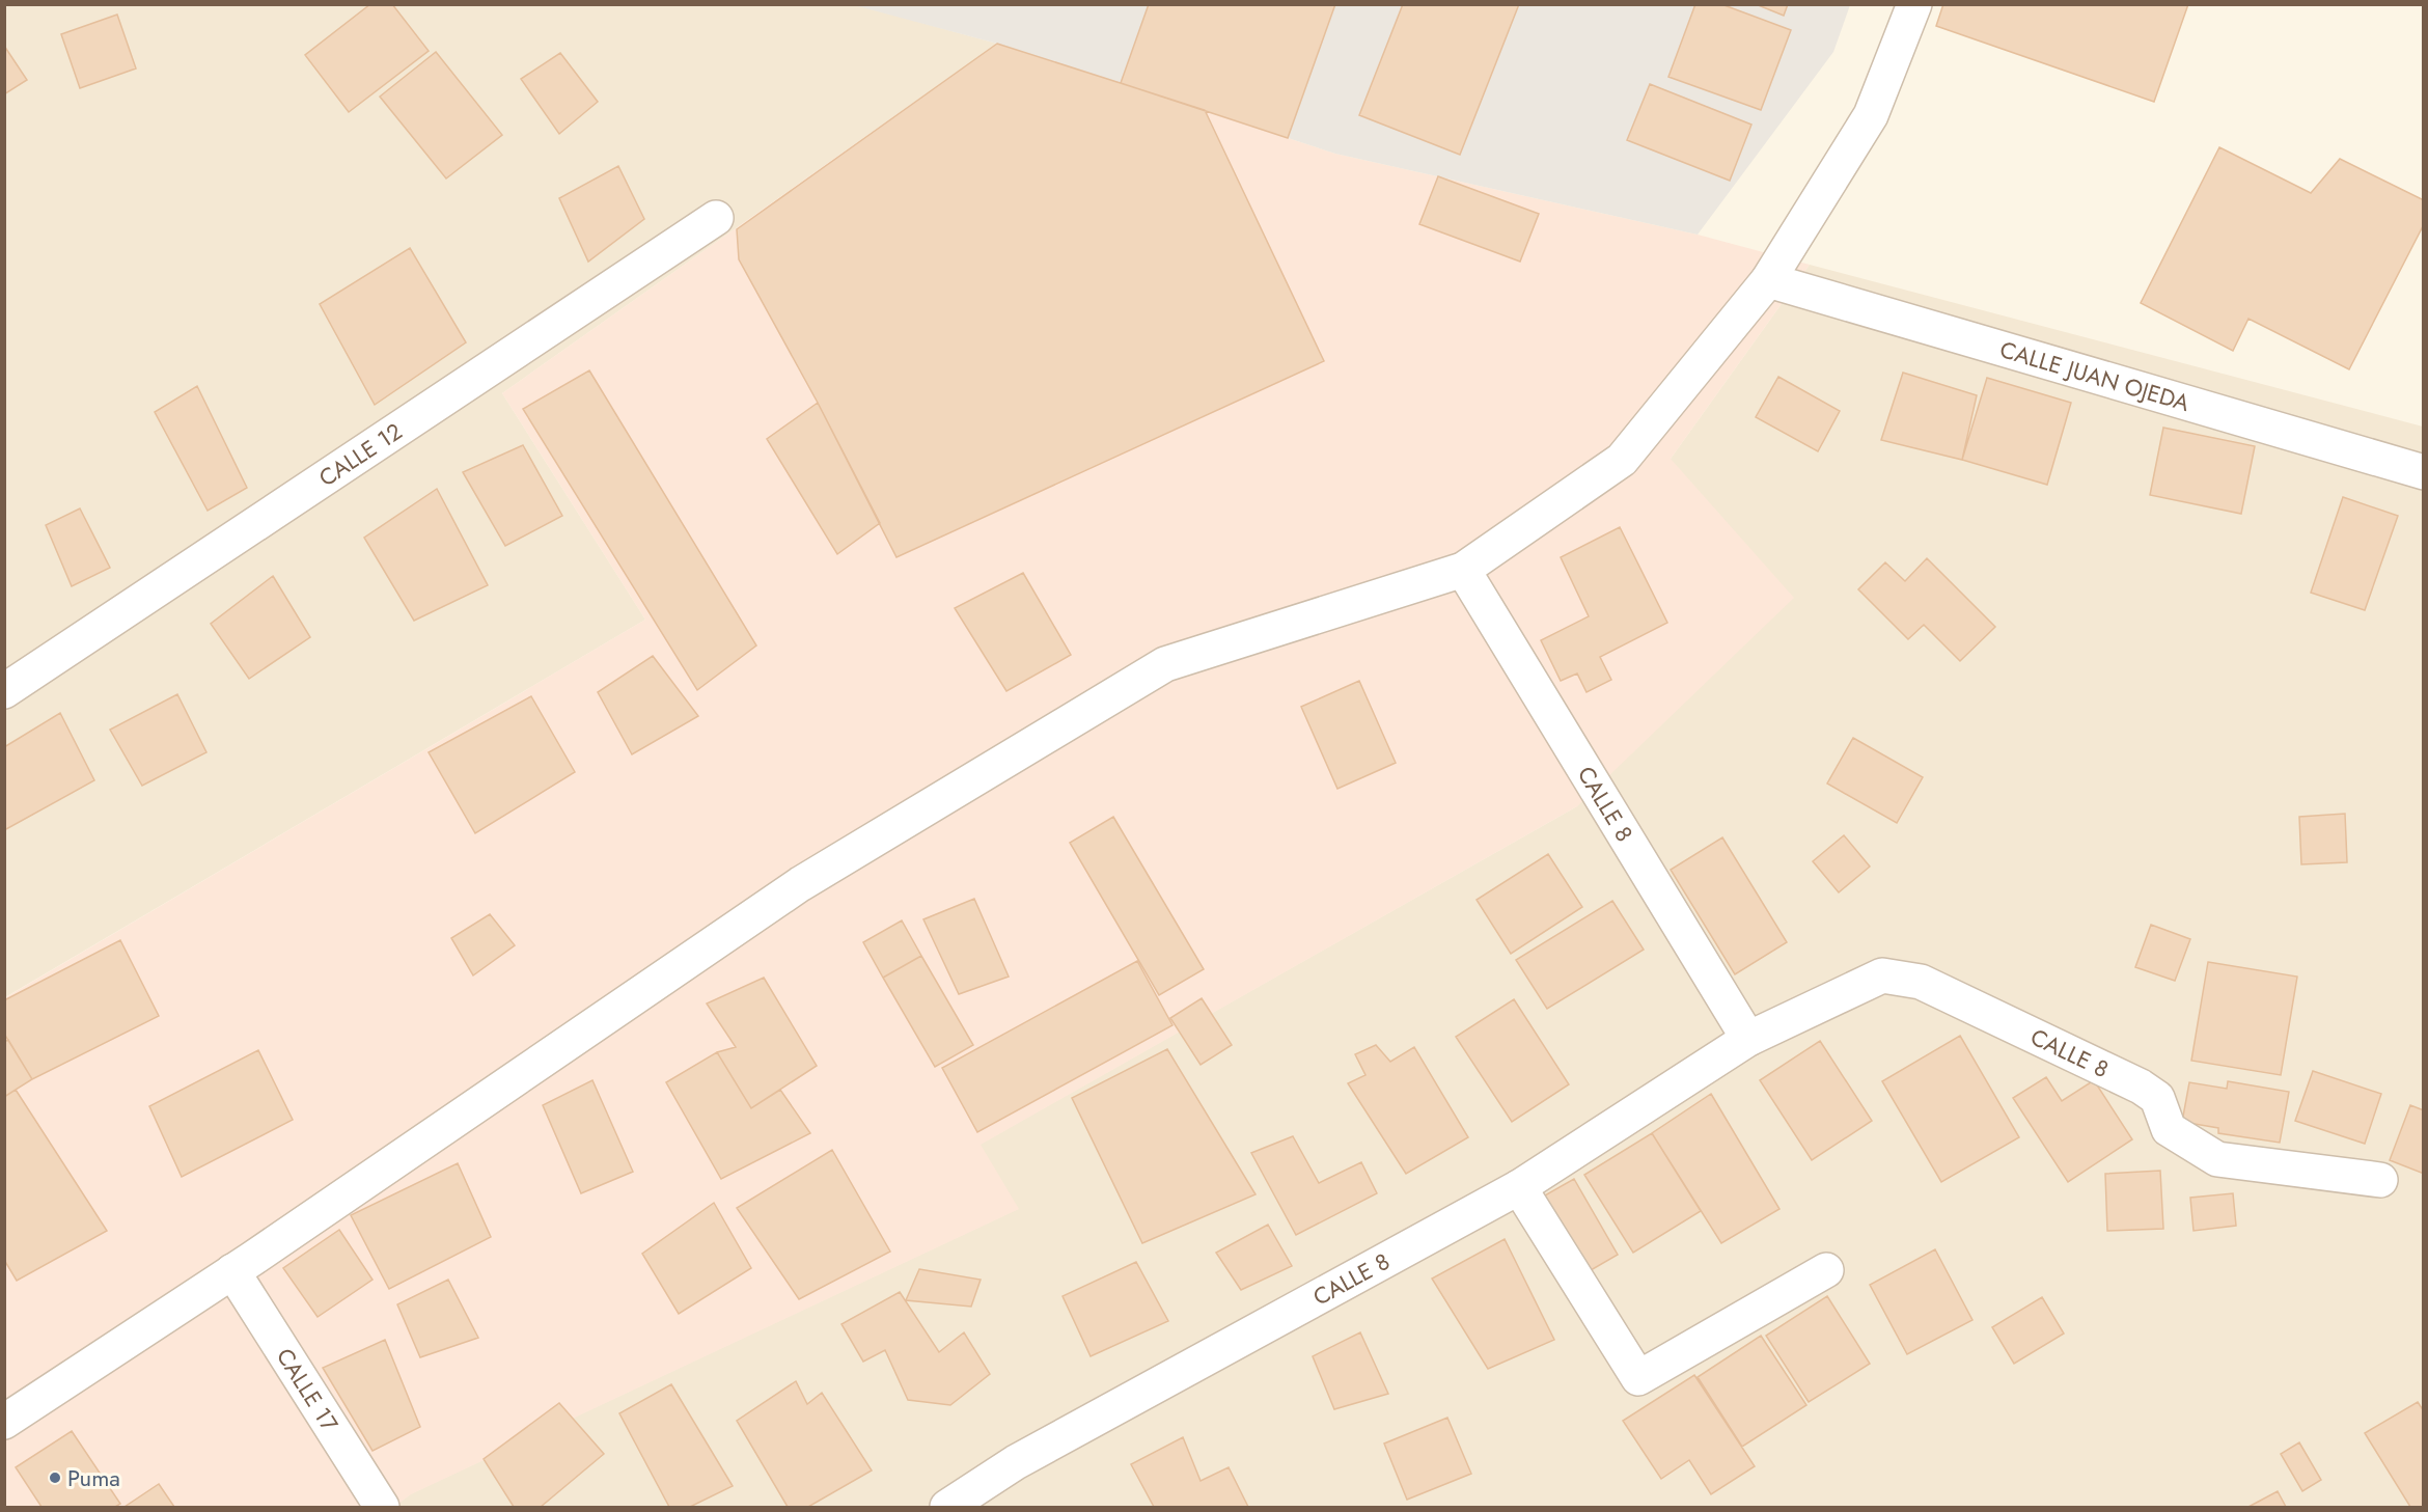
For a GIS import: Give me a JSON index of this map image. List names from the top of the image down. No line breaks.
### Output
{"streets":{"street":["CALLE JUAN OJEDA","CALLE 12","CALLE 8","CALLE 17"]},"places":["Puma"]}
